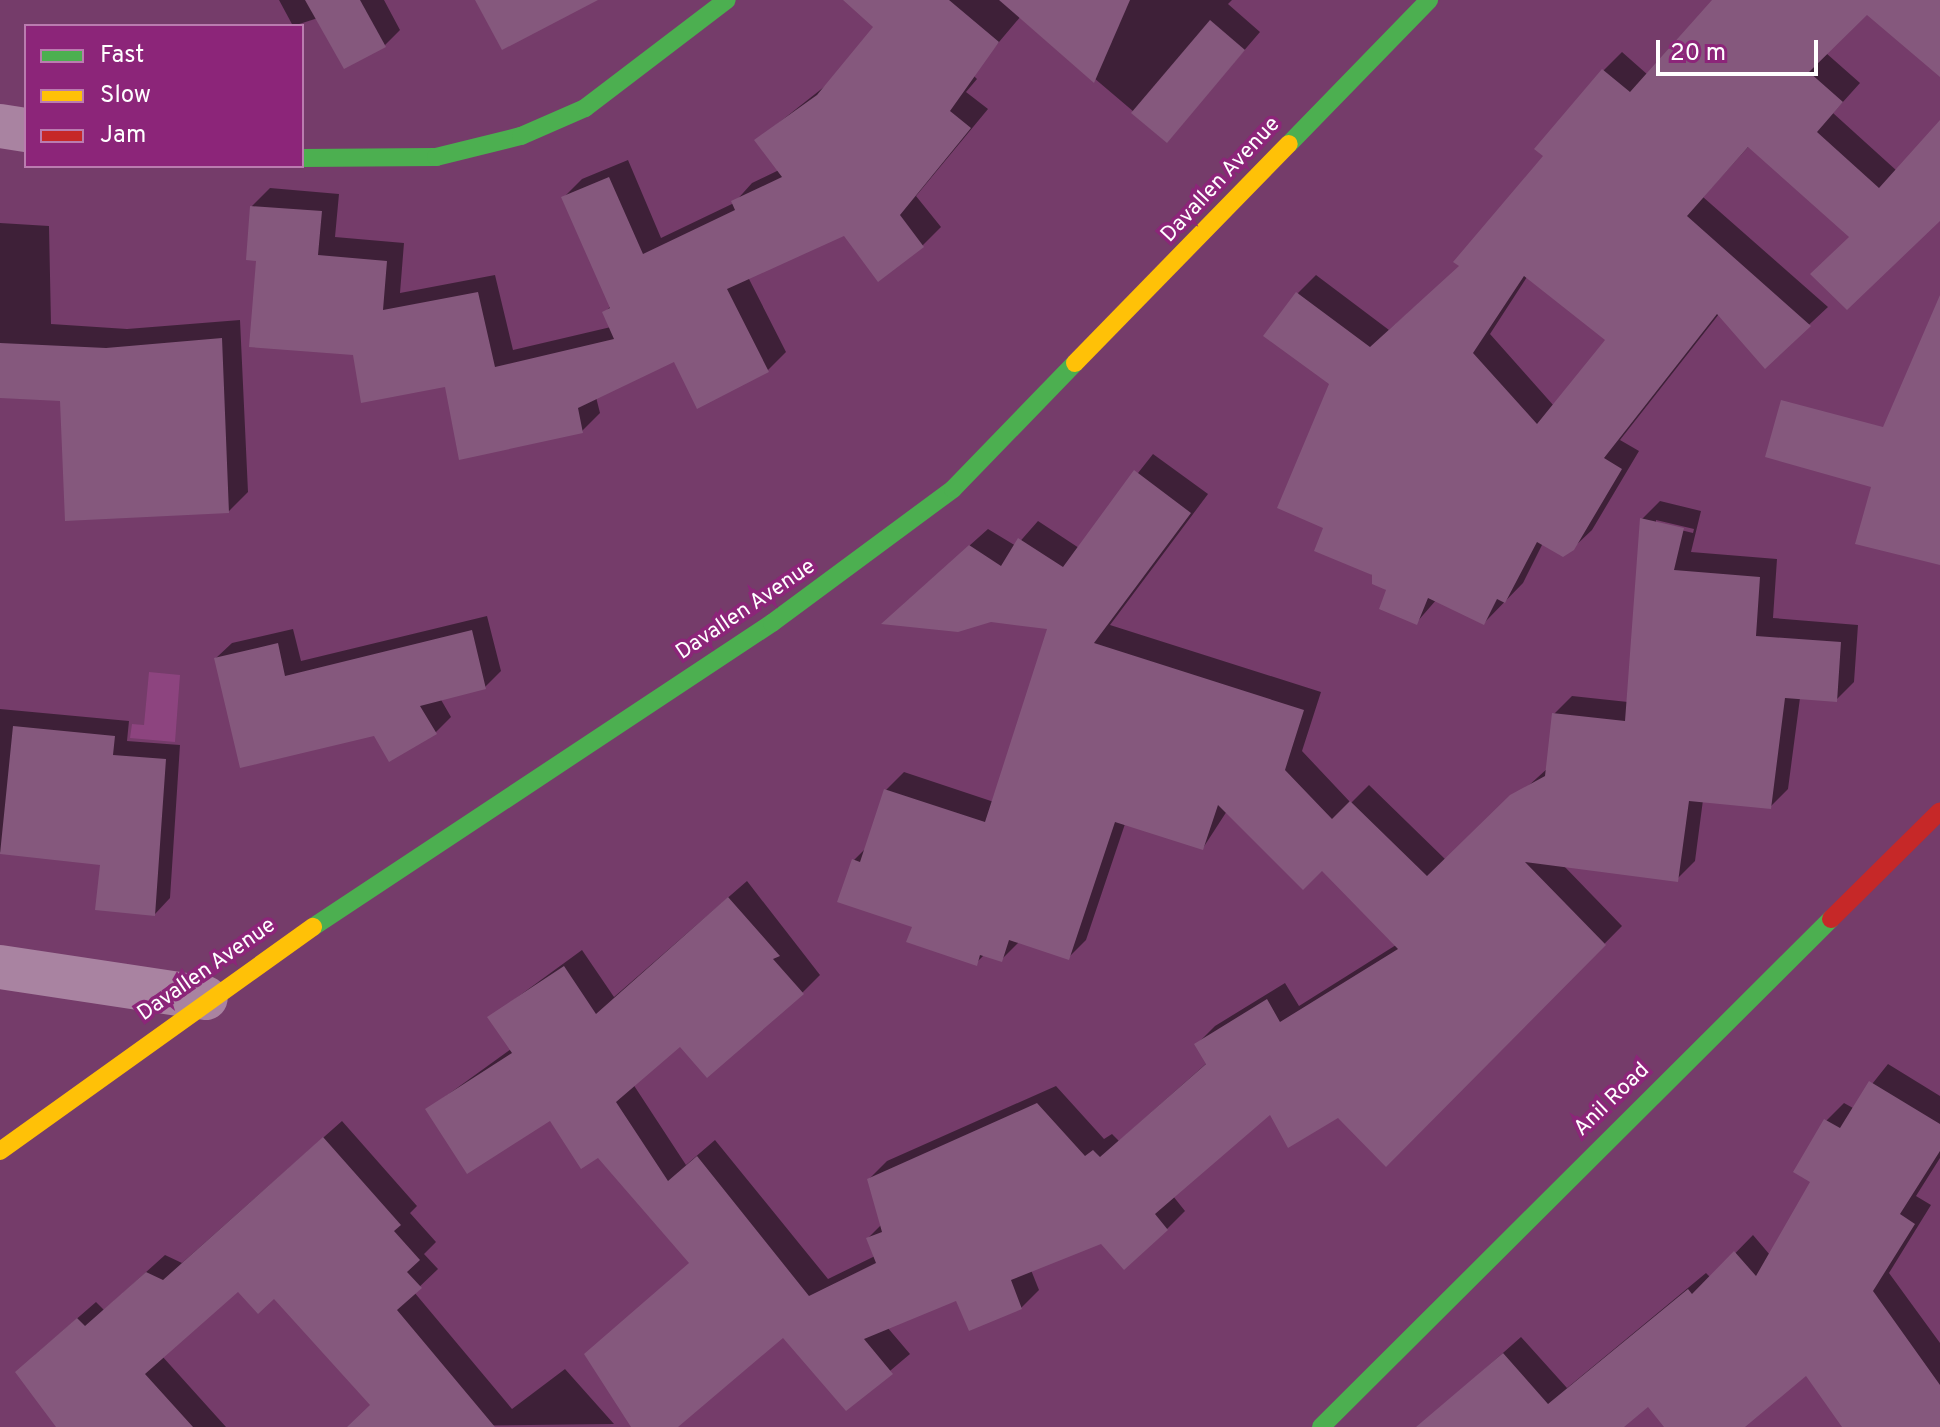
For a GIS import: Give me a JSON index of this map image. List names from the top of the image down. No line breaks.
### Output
{"streets":{"street":["Davallen Avenue","Anil Road"]},"legend":["Fast","Slow","Jam"],"scale_bar":"20 m"}
